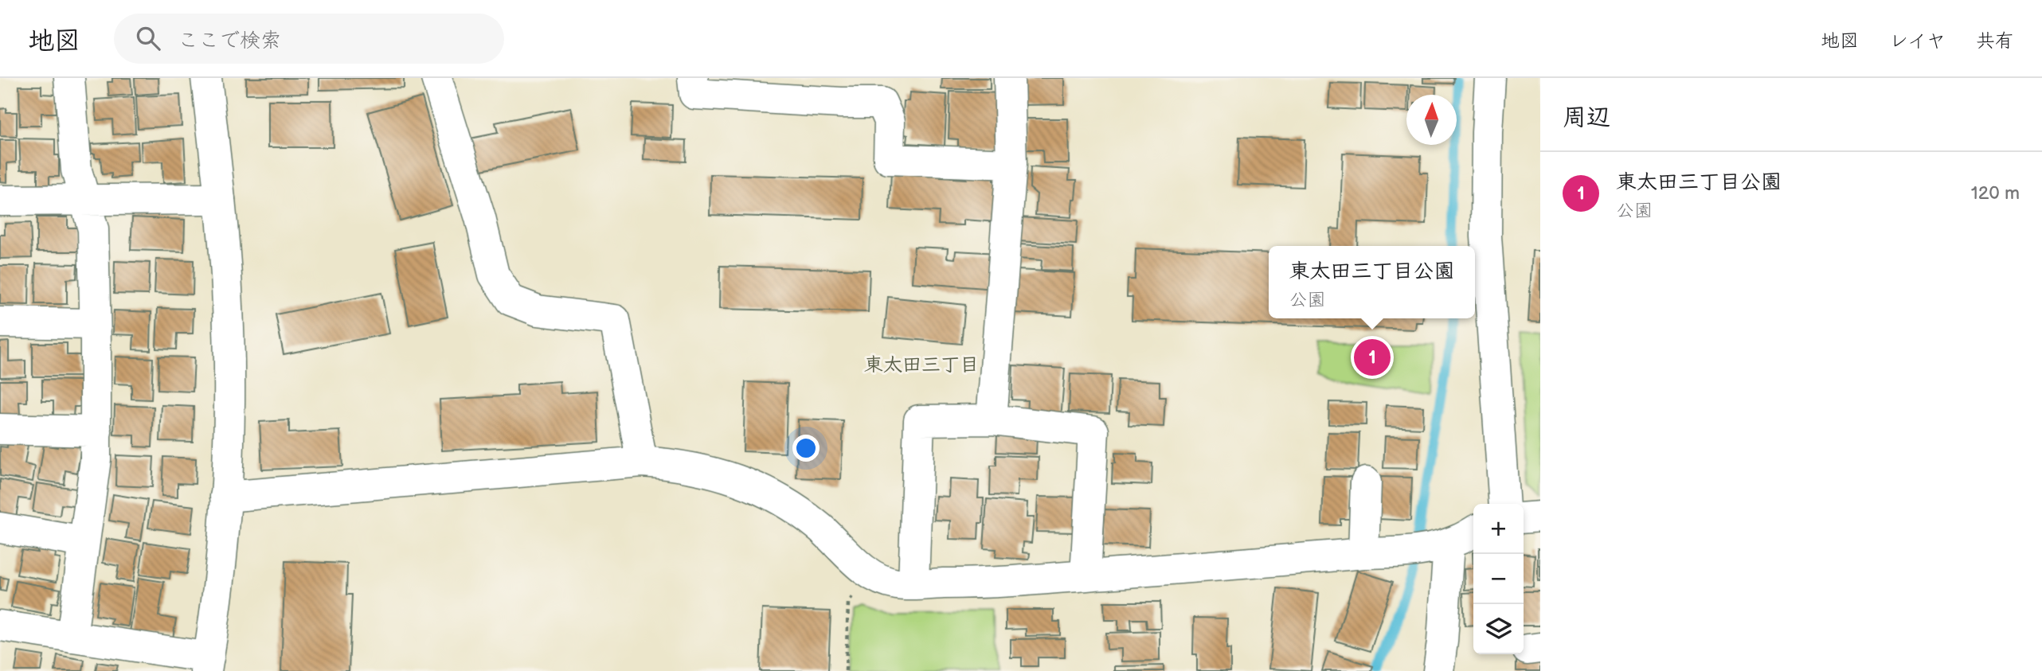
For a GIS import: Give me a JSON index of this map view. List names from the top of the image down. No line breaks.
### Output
{"districts":["東太田三丁目"],"north":"top","page":{"header":"地図","search":"ここで検索","nav":["地図","レイヤ","共有"],"heading":"周辺","list":[{"mark":"1","name":"東太田三丁目公園","note":"公園","value":"120 m"}],"popup":["東太田三丁目公園","公園"],"pins":"1","map_buttons":["+","−"]}}
